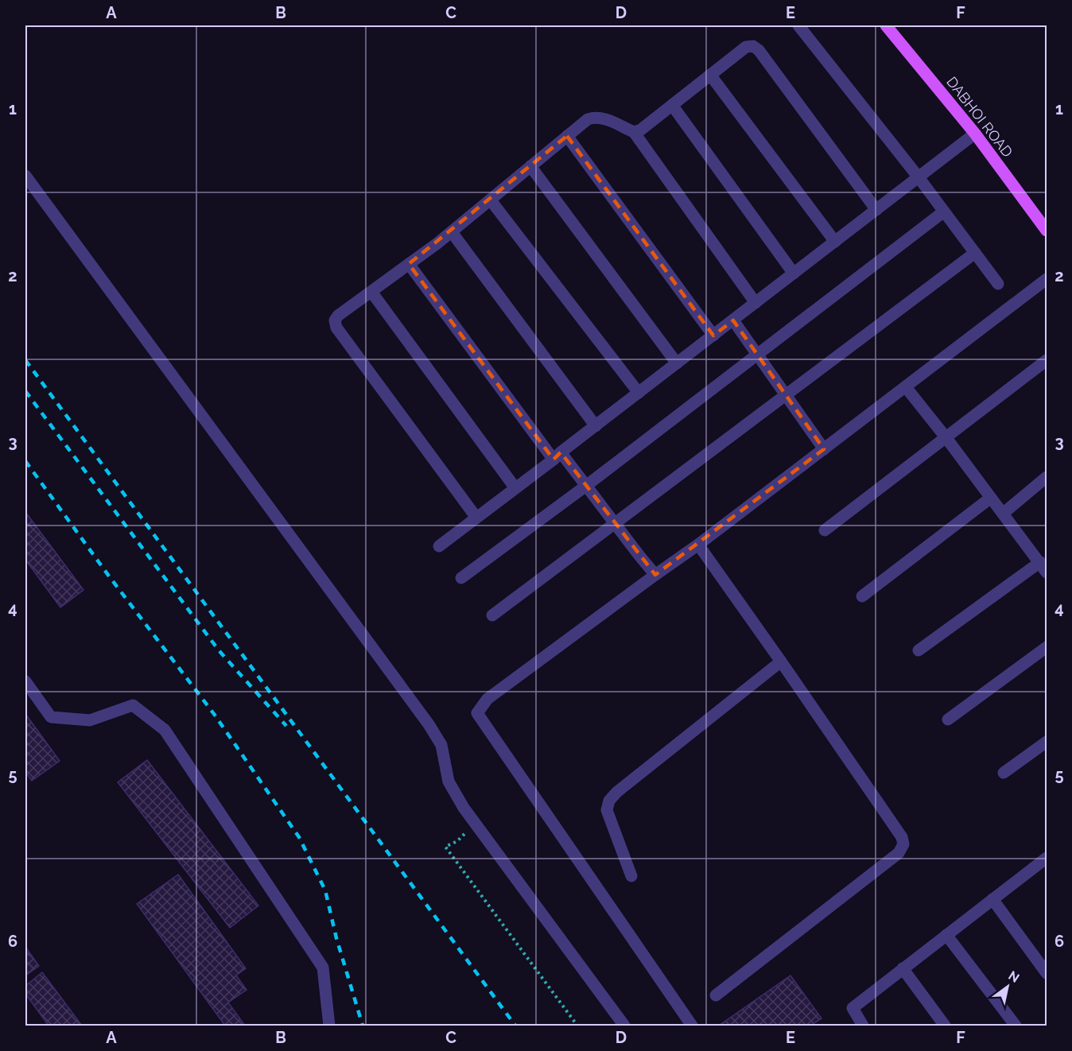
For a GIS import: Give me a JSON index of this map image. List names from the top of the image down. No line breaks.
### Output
{"streets":{"main road":["DABHOI ROAD"]},"north":"top right","grid":{"columns":["A","B","C","D","E","F"],"rows":["1","2","3","4","5","6"]}}
